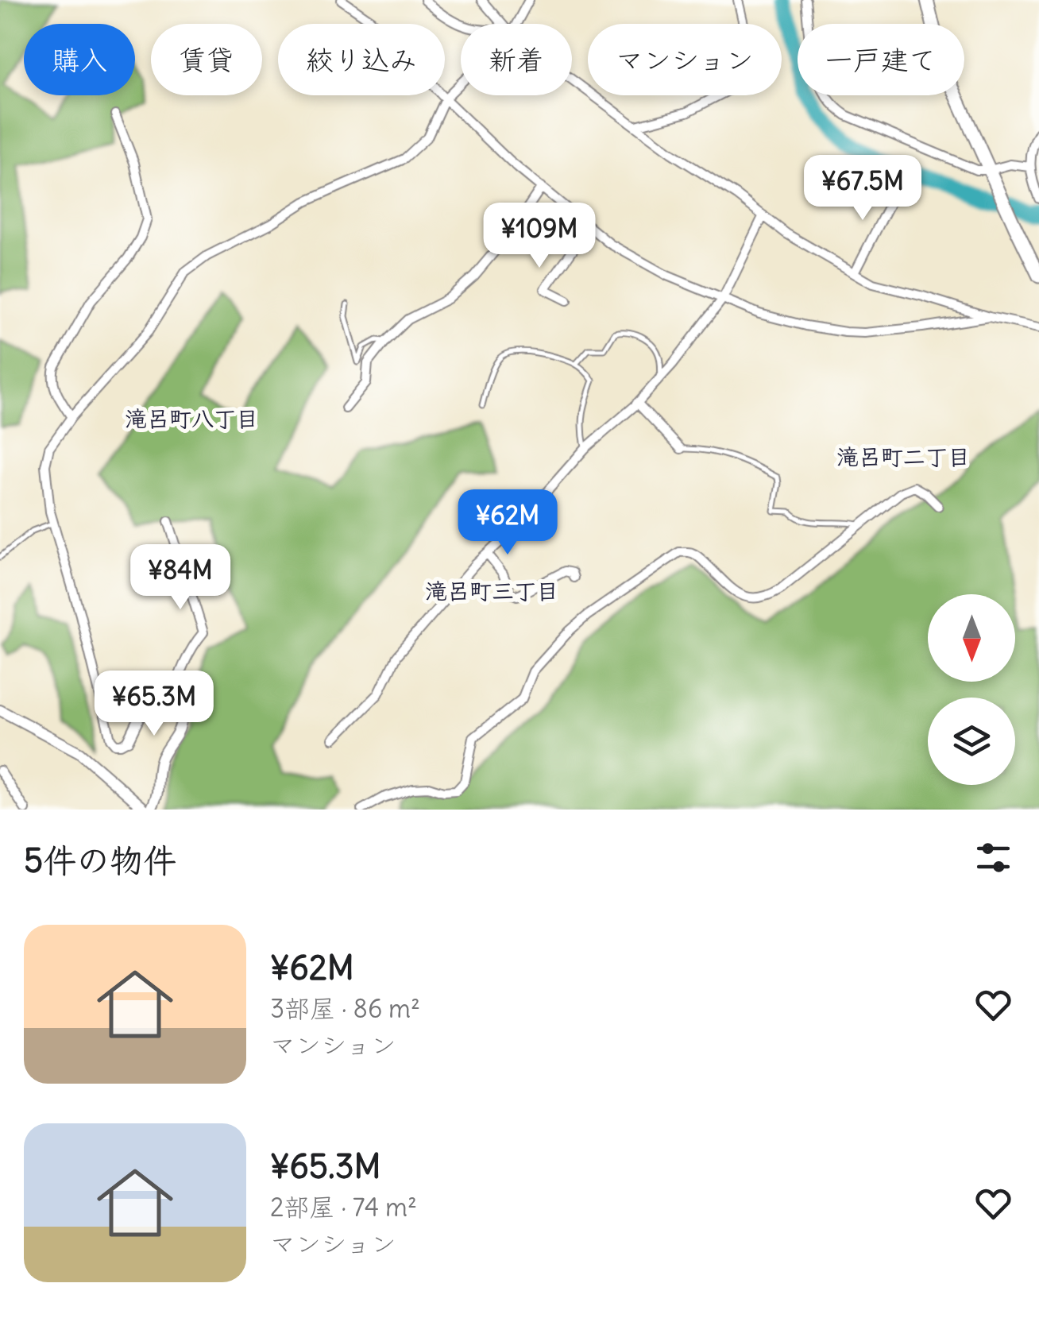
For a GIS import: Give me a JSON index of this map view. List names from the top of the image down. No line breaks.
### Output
{"districts":["滝呂町八丁目","滝呂町二丁目","滝呂町三丁目"],"north":"bottom","page":{"chip":["購入","賃貸","絞り込み","新着","マンション","一戸建て"],"price":["¥67.5M","¥109M","¥62M","¥84M","¥65.3M"],"heading":"5件の物件","list":[{"name":"¥62M","note":"3部屋 · 86 m² · マンション"},{"name":"¥65.3M","note":"2部屋 · 74 m² · マンション"}]}}
